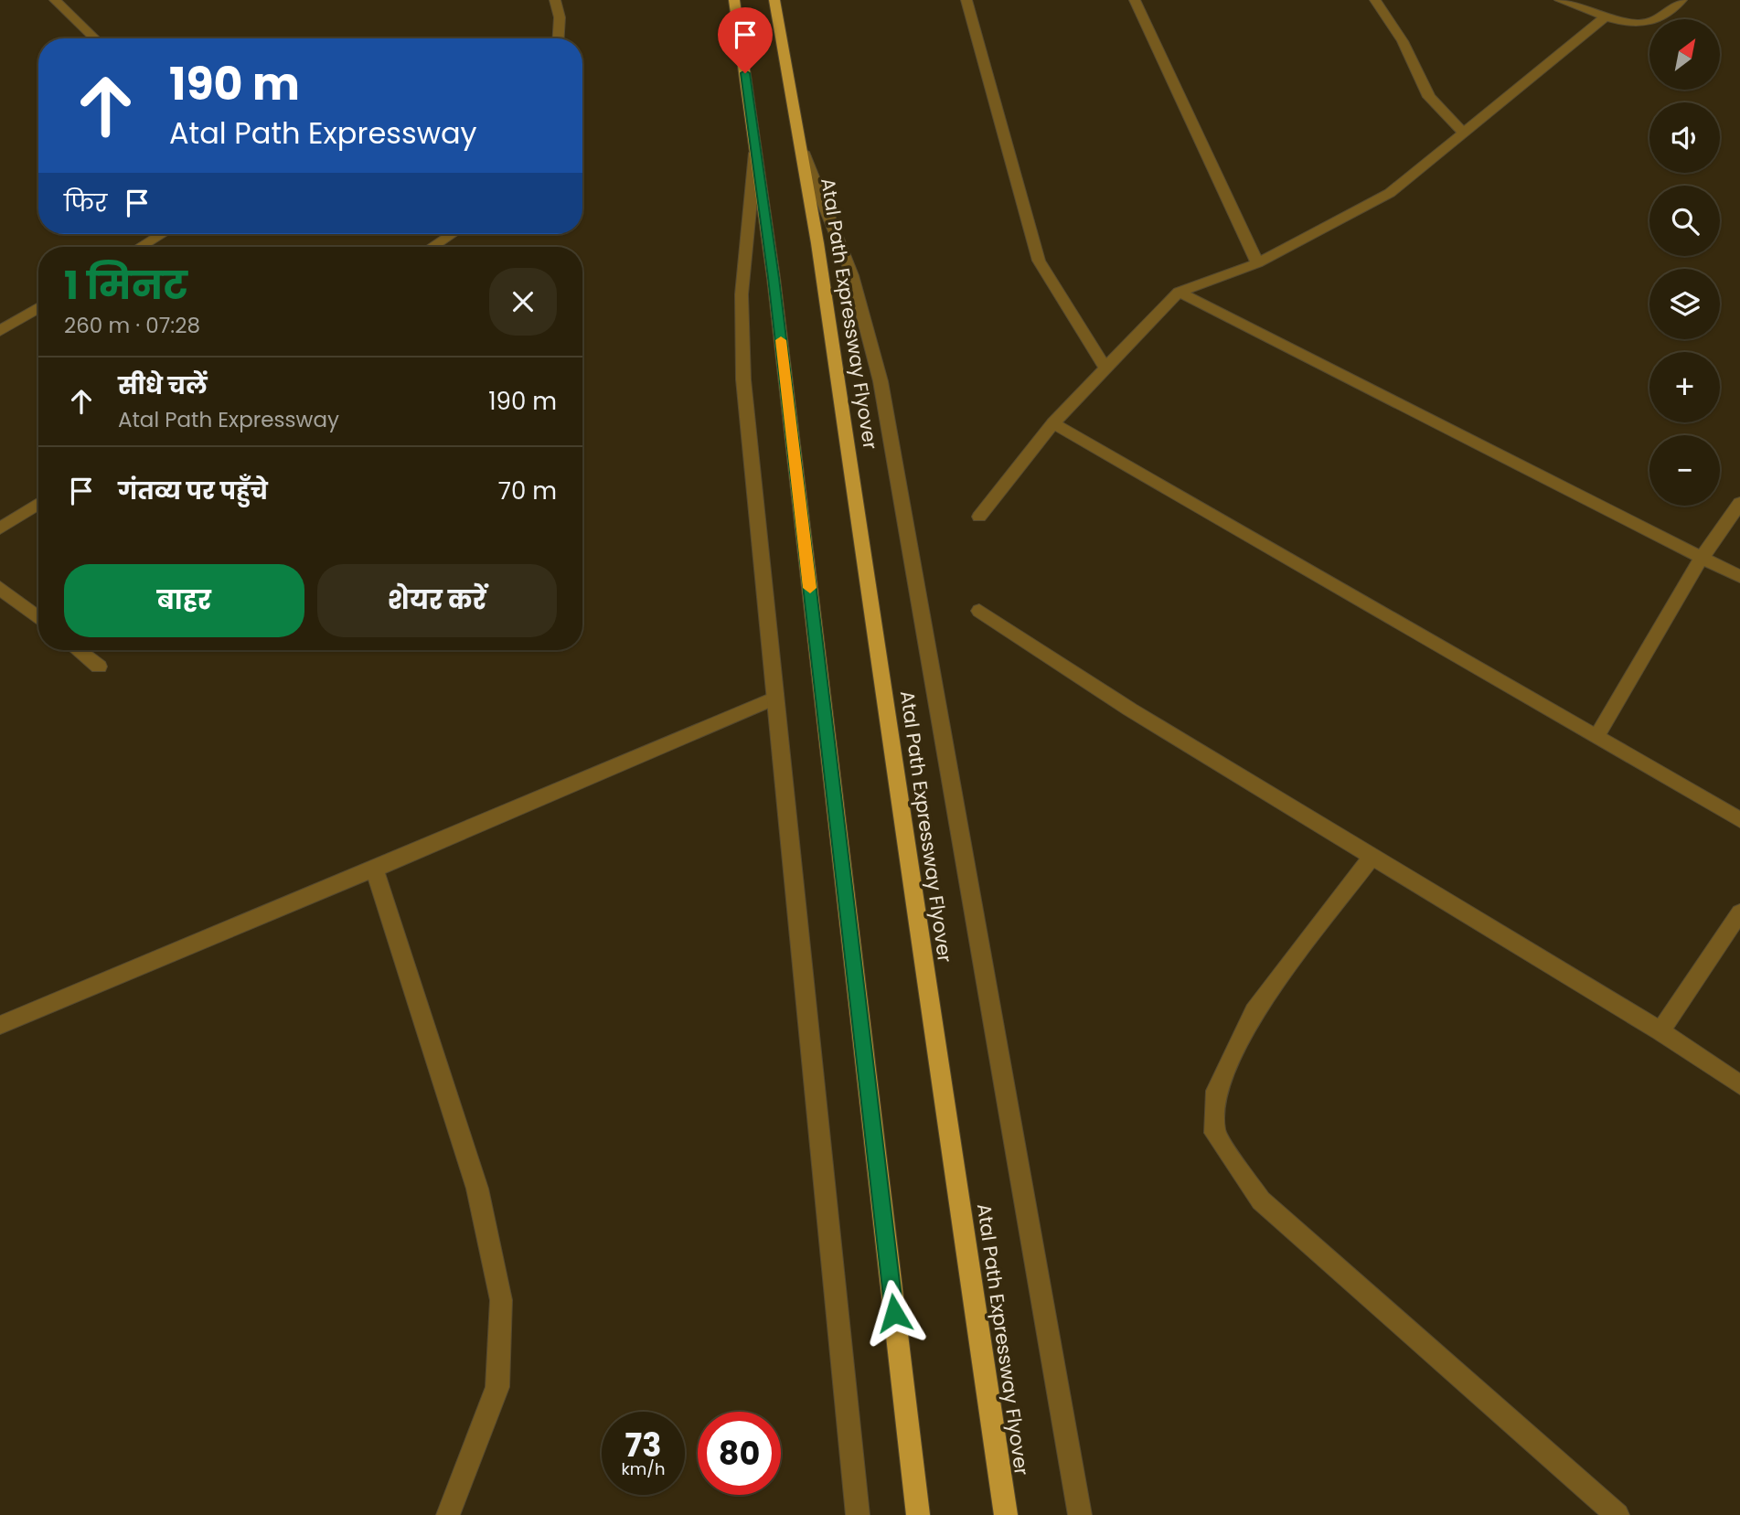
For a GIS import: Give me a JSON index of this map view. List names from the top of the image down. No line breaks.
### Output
{"streets":{"highway":["Atal Path Expressway Flyover"]},"north":"top right","page":{"map_buttons":["+","−"],"turn":["190 m","Atal Path Expressway"],"then":"फिर","heading":["1 मिनट","260 m · 07:28"],"list":[{"name":"सीधे चलें","note":"Atal Path Expressway","value":"190 m"},{"name":"गंतव्य पर पहुँचे","value":"70 m"}],"buttons":["बाहर","शेयर करें"],"speed":"73 km/h","limit":"80"}}
